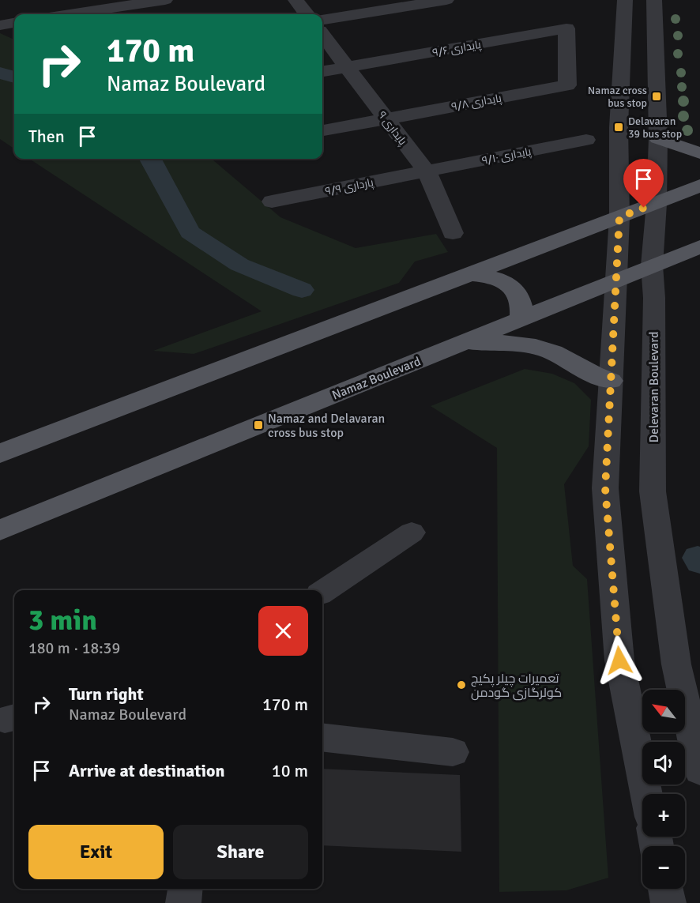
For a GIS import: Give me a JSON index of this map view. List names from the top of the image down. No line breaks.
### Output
{"streets":{"main road":["Namaz Boulevard"],"street":["پایداری ۹/۶","پایداری ۹/۸","پایداری ۹","پایداری ۹/۱۰","پارداری ۹/۹","Delevaran Boulevard"]},"crossings":[["پایداری ۹/۶","پایداری ۹/۸"],["پایداری ۹/۶","پایداری ۹"],["پایداری ۹/۸","پایداری ۹"],["پایداری ۹","پایداری ۹/۱۰"],["پایداری ۹","پارداری ۹/۹"],["پایداری ۹/۱۰","پارداری ۹/۹"],["Namaz Boulevard","Delevaran Boulevard"]],"places":{"transit":["Namaz cross bus stop","Delavaran 39 bus stop","Namaz and Delavaran cross bus stop"],"other":["تعمیرات چیلر پکیج کولرگازی گودمن"]},"north":"top left","page":{"turn":["170 m","Namaz Boulevard"],"then":"Then","heading":["3 min","180 m · 18:39"],"list":[{"name":"Turn right","note":"Namaz Boulevard","value":"170 m"},{"name":"Arrive at destination","value":"10 m"}],"map_buttons":["+","−"],"buttons":["Exit","Share"]}}
